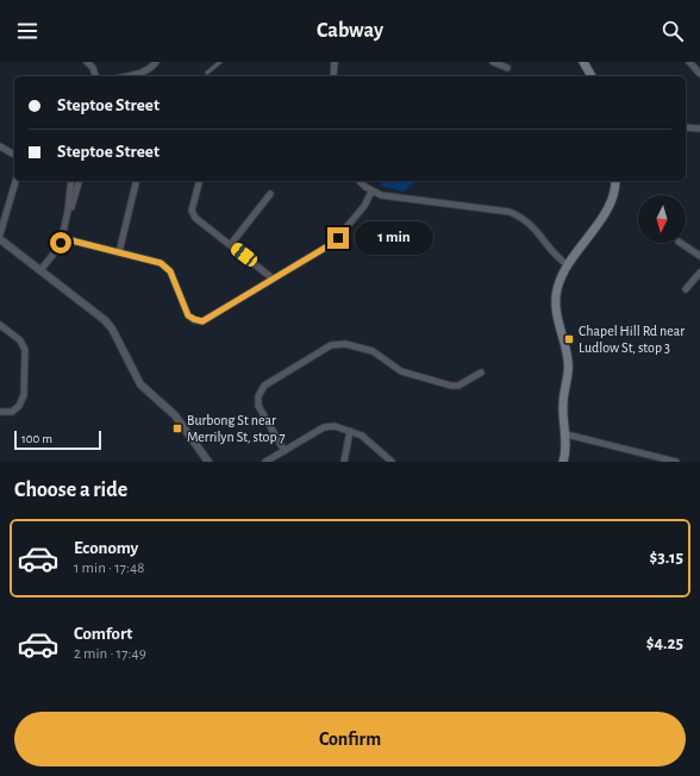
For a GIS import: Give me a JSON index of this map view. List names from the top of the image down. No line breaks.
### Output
{"places":{"transit":["Chapel Hill Rd near Ludlow St, stop 3","Burbong St near Merrilyn St, stop 7"]},"scale_bar":"100 m","north":"bottom","page":{"header":"Cabway","banner":["Steptoe Street","Steptoe Street"],"bubble":"1 min","scale":"100 m","heading":"Choose a ride","list":[{"name":"Economy","note":"1 min · 17:48","value":"$3.15"},{"name":"Comfort","note":"2 min · 17:49","value":"$4.25"}],"buttons":"Confirm"}}
